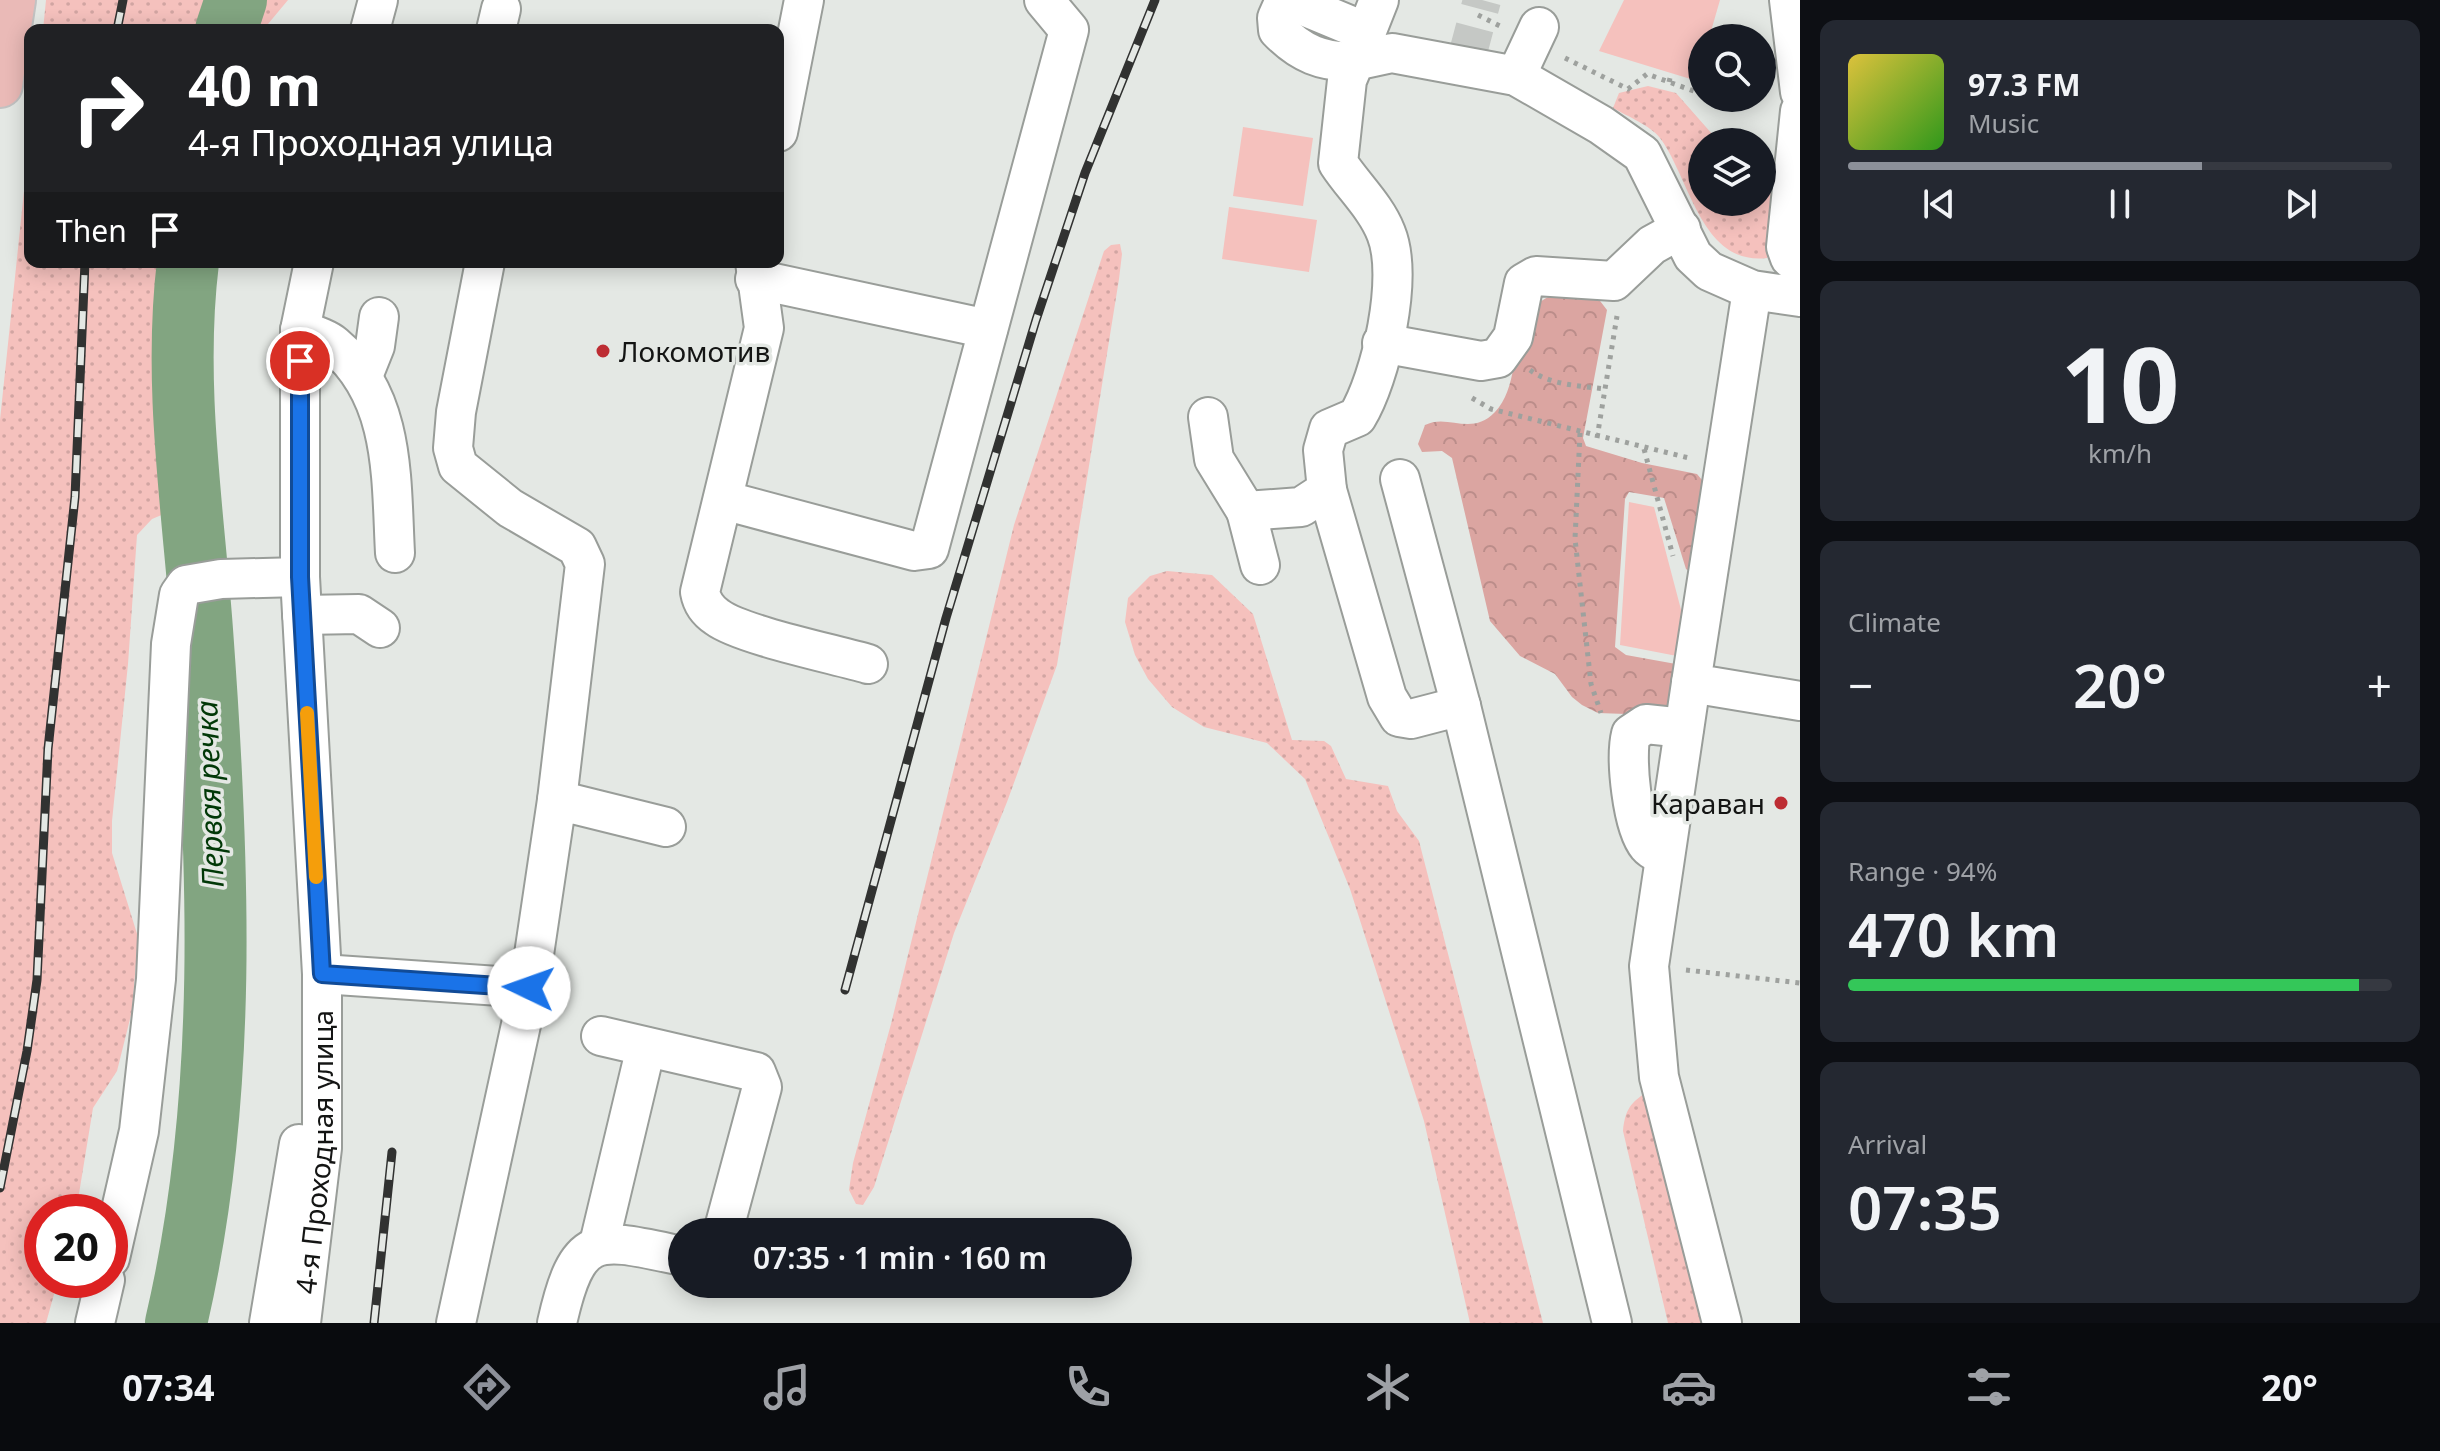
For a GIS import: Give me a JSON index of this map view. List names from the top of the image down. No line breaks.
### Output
{"streets":{"street":["4-я Проходная улица"]},"water":["Первая речка"],"places":["Локомотив","Караван"],"page":{"turn":["40 m","4-я Проходная улица"],"song":["97.3 FM","Music"],"then":"Then","tile":[["10","km/h"],"Climate",["Range · 94%","470 km"],["Arrival","07:35"]],"heat":["−","20°","+"],"limit":"20","trip":"07:35 · 1 min · 160 m","tabs":["07:34","20°"]}}
